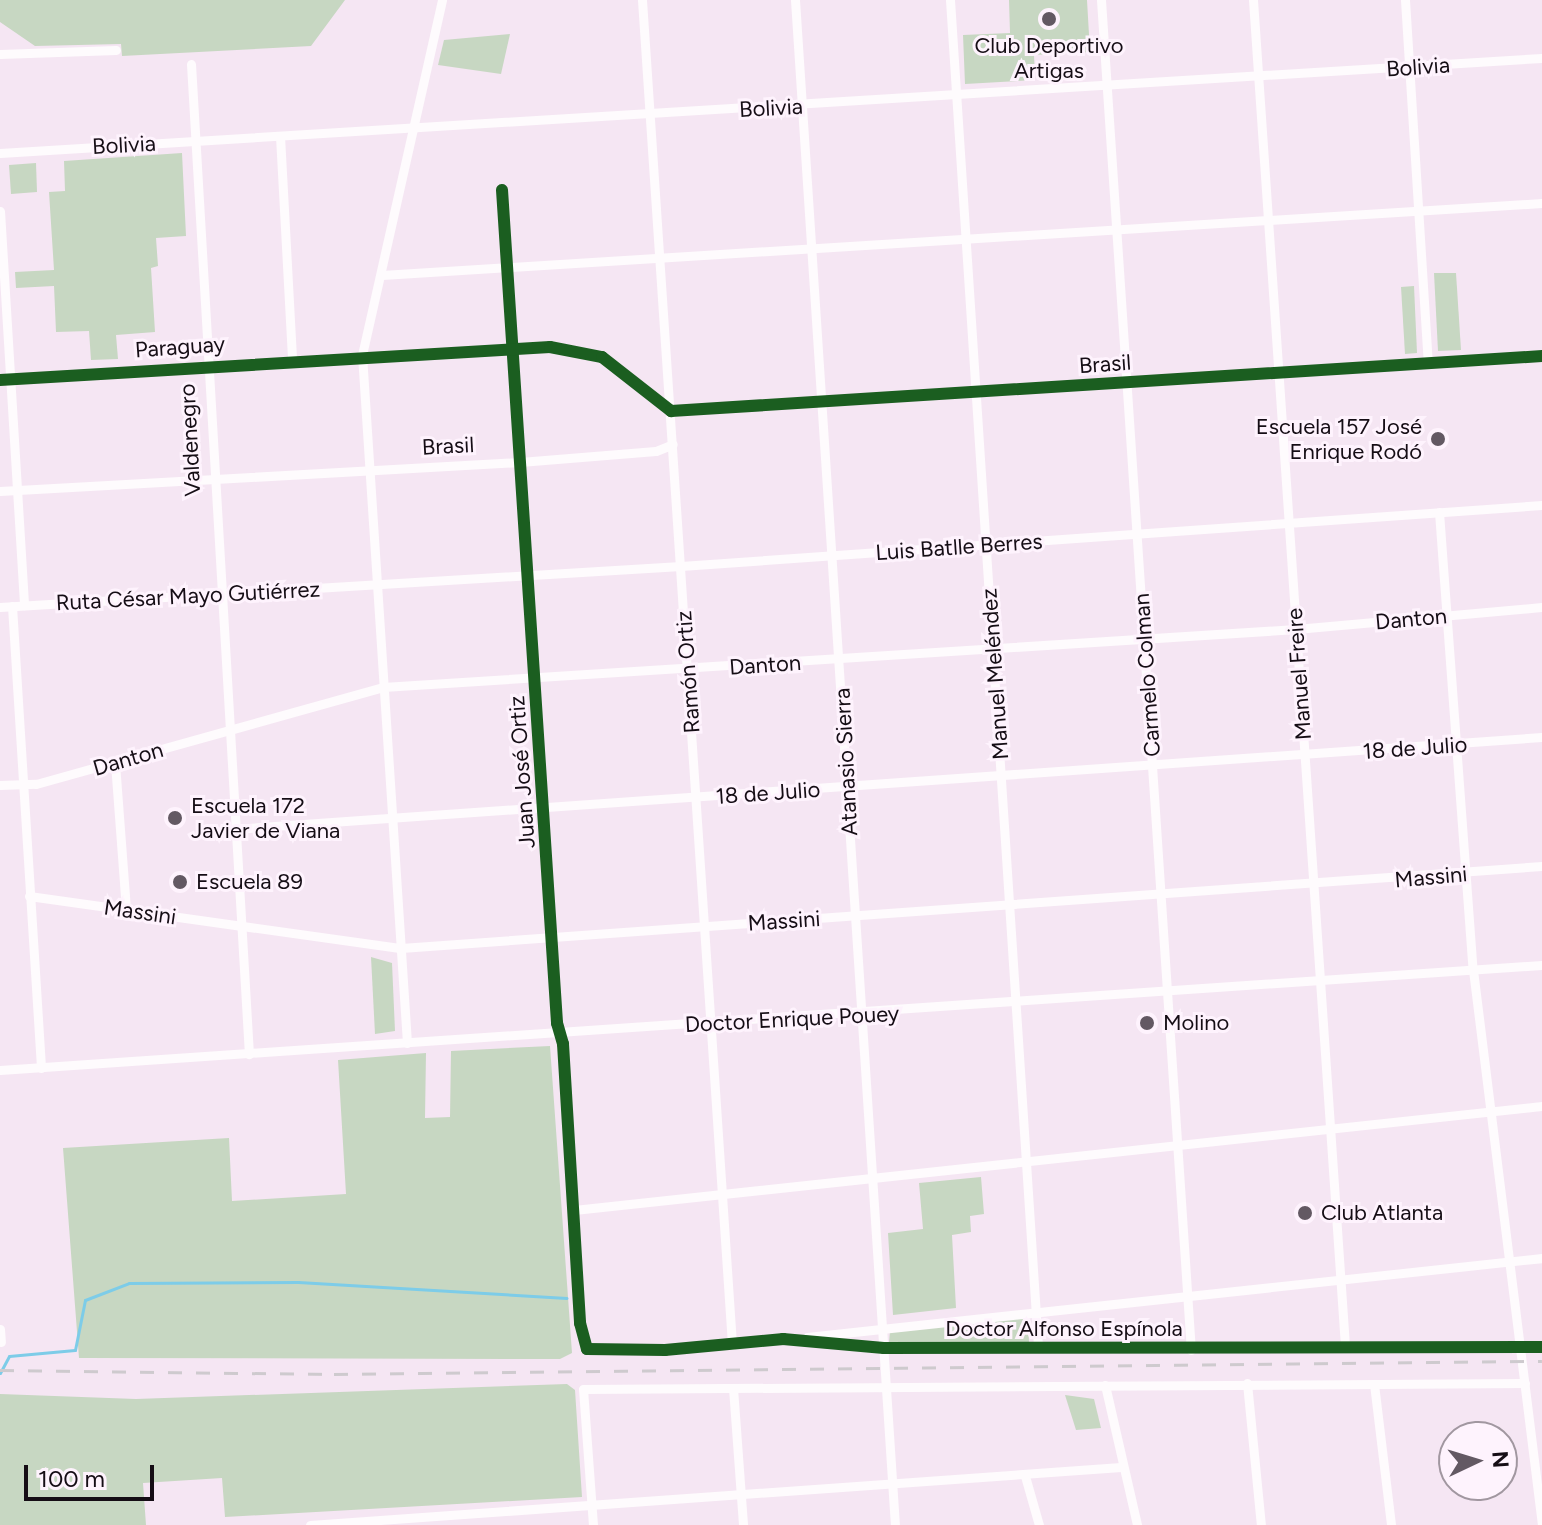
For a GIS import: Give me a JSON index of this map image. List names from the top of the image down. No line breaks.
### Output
{"streets":{"street":["Bolivia","Paraguay","Brasil","Valdenegro","Luis Batlle Berres","Ruta César Mayo Gutiérrez","Danton","Ramón Ortiz","Manuel Meléndez","Manuel Freire","Carmelo Colman","18 de Julio","Atanasio Sierra","Juan José Ortiz","Massini","Doctor Enrique Pouey","Doctor Alfonso Espínola"]},"crossings":[["Bolivia","Valdenegro"],["Bolivia","Ramón Ortiz"],["Bolivia","Manuel Meléndez"],["Bolivia","Manuel Freire"],["Bolivia","Carmelo Colman"],["Bolivia","Atanasio Sierra"],["Paraguay","Brasil"],["Paraguay","Valdenegro"],["Paraguay","Ramón Ortiz"],["Paraguay","Juan José Ortiz"],["Brasil","Valdenegro"],["Brasil","Ramón Ortiz"],["Brasil","Manuel Meléndez"],["Brasil","Manuel Freire"],["Brasil","Carmelo Colman"],["Brasil","Atanasio Sierra"],["Brasil","Juan José Ortiz"],["Valdenegro","Ruta César Mayo Gutiérrez"],["Valdenegro","Danton"],["Valdenegro","18 de Julio"],["Valdenegro","Massini"],["Valdenegro","Doctor Enrique Pouey"],["Luis Batlle Berres","Ruta César Mayo Gutiérrez"],["Luis Batlle Berres","Ramón Ortiz"],["Luis Batlle Berres","Manuel Meléndez"],["Luis Batlle Berres","Manuel Freire"],["Luis Batlle Berres","Carmelo Colman"],["Luis Batlle Berres","Atanasio Sierra"],["Luis Batlle Berres","Juan José Ortiz"],["Danton","Ramón Ortiz"],["Danton","Manuel Meléndez"],["Danton","Manuel Freire"],["Danton","Carmelo Colman"],["Danton","Atanasio Sierra"],["Danton","Juan José Ortiz"],["Ramón Ortiz","18 de Julio"],["Ramón Ortiz","Massini"],["Ramón Ortiz","Doctor Enrique Pouey"],["Ramón Ortiz","Doctor Alfonso Espínola"],["Manuel Meléndez","18 de Julio"],["Manuel Meléndez","Massini"],["Manuel Meléndez","Doctor Enrique Pouey"],["Manuel Meléndez","Doctor Alfonso Espínola"],["Manuel Freire","18 de Julio"],["Manuel Freire","Massini"],["Manuel Freire","Doctor Enrique Pouey"],["Manuel Freire","Doctor Alfonso Espínola"],["Carmelo Colman","18 de Julio"],["Carmelo Colman","Massini"],["Carmelo Colman","Doctor Enrique Pouey"],["Carmelo Colman","Doctor Alfonso Espínola"],["18 de Julio","Atanasio Sierra"],["18 de Julio","Juan José Ortiz"],["Atanasio Sierra","Massini"],["Atanasio Sierra","Doctor Enrique Pouey"],["Atanasio Sierra","Doctor Alfonso Espínola"],["Juan José Ortiz","Massini"],["Juan José Ortiz","Doctor Enrique Pouey"],["Juan José Ortiz","Doctor Alfonso Espínola"]],"places":["Club Deportivo Artigas","Escuela 157 José Enrique Rodó","Escuela 172 Javier de Viana","Escuela 89","Molino","Club Atlanta"],"scale_bar":"100 m","north":"right"}
